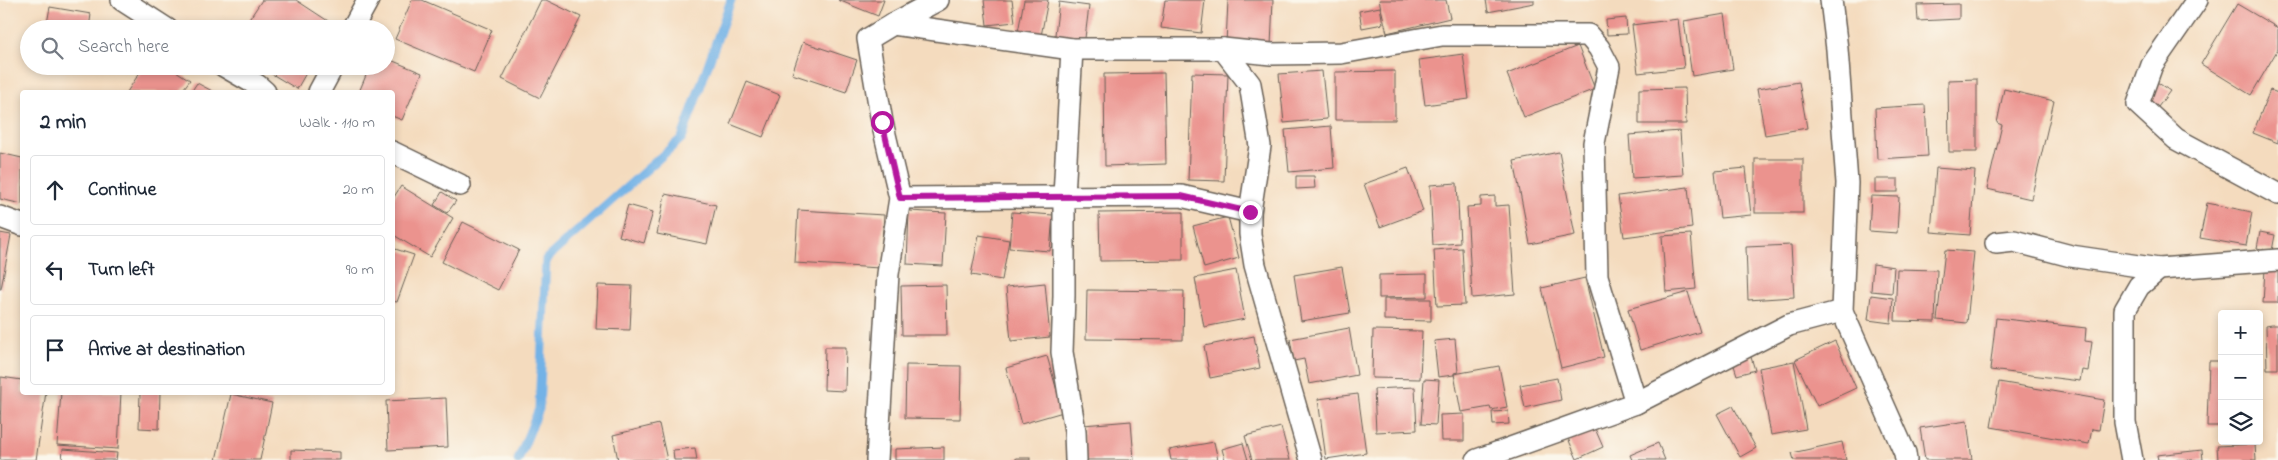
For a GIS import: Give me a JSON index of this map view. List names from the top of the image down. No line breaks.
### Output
{"page":{"search":"Search here","heading":["2 min","Walk · 110 m"],"list":[["Continue","20 m"],["Turn left","90 m"],"Arrive at destination"],"map_buttons":["+","−"]}}
